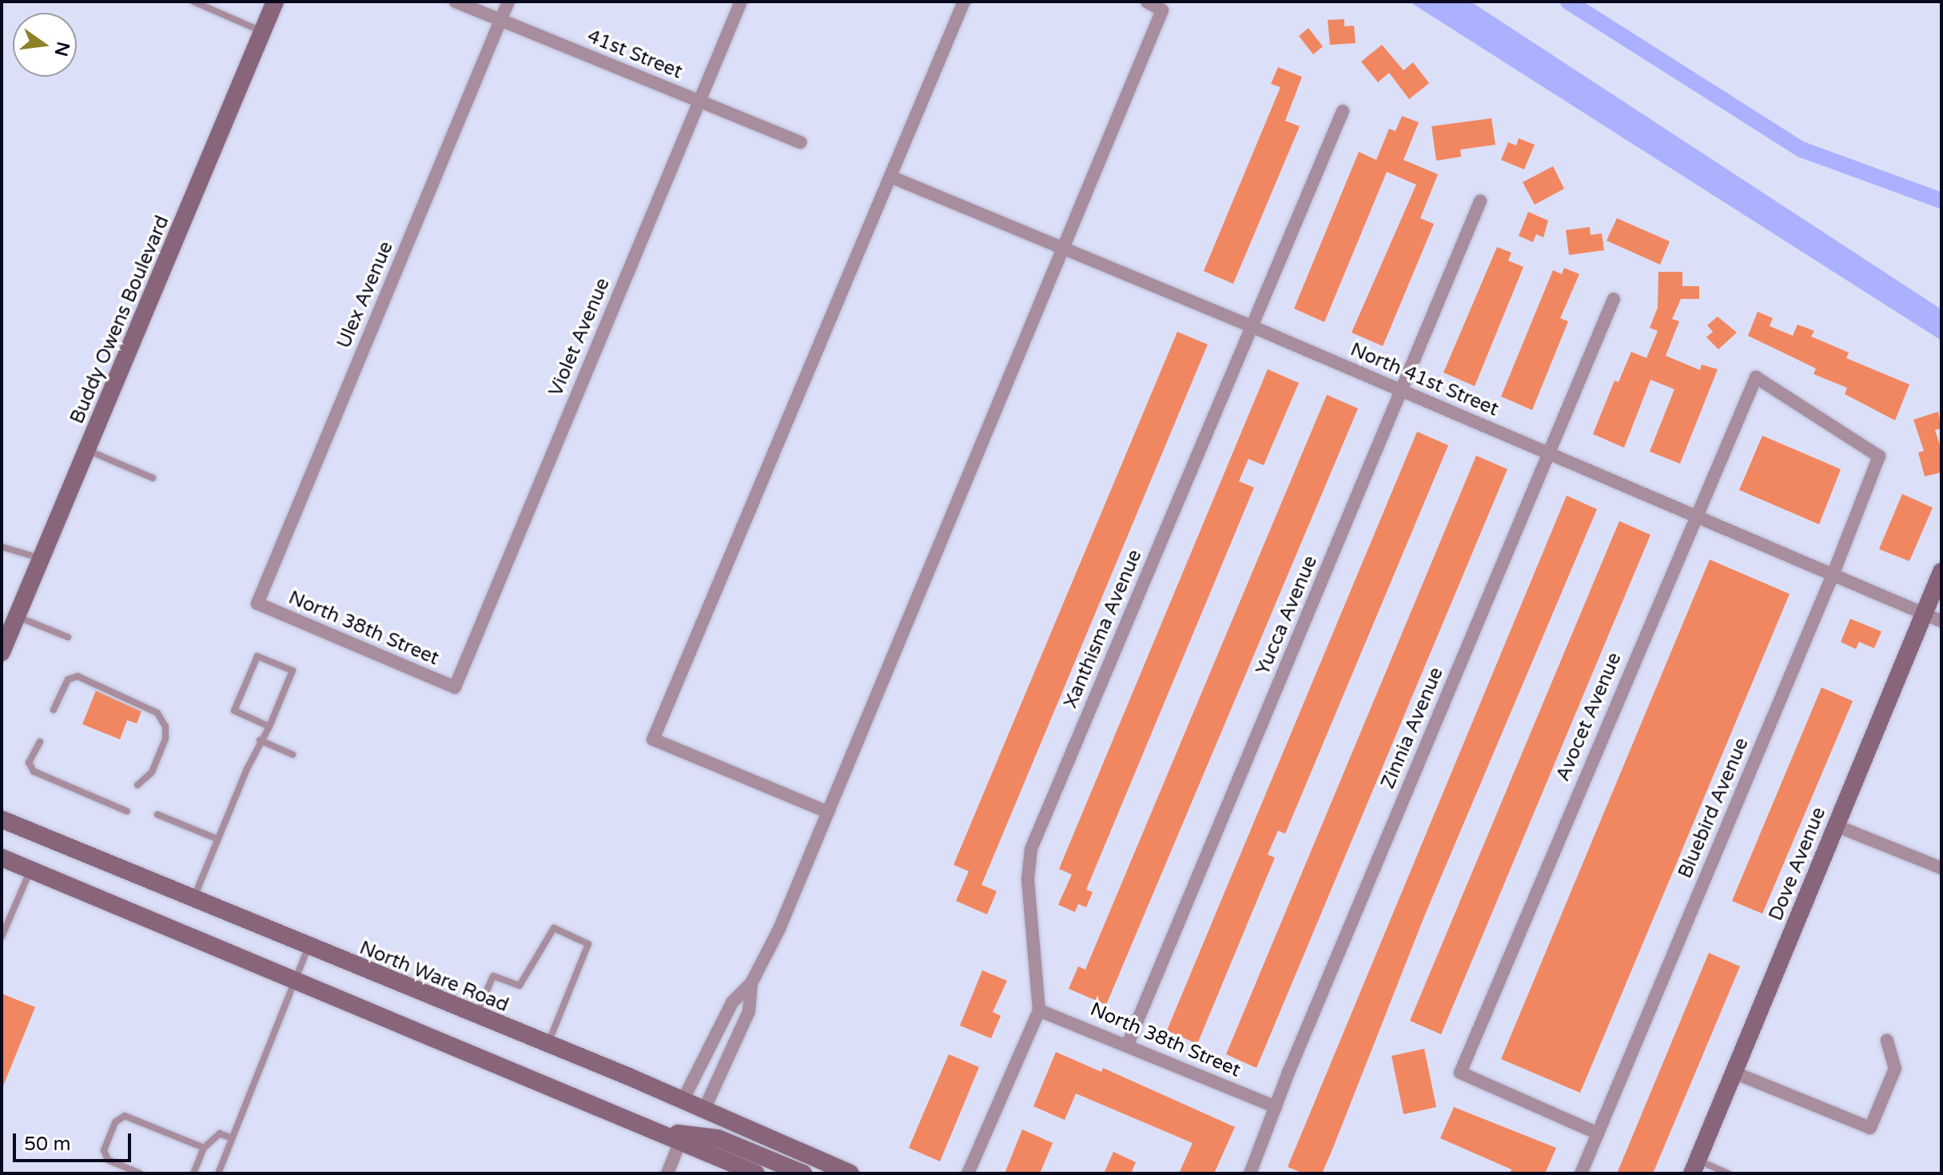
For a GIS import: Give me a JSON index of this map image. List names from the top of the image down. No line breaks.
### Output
{"streets":{"main road":["Buddy Owens Boulevard","Dove Avenue","North Ware Road"],"street":["41st Street","Ulex Avenue","Violet Avenue","North 41st Street","Yucca Avenue","North 38th Street","Xanthisma Avenue","Avocet Avenue","Zinnia Avenue","Bluebird Avenue"]},"crossings":[["41st Street","Ulex Avenue"],["41st Street","Violet Avenue"],["Ulex Avenue","North 38th Street"],["Violet Avenue","North 38th Street"],["North 41st Street","Yucca Avenue"],["North 41st Street","Xanthisma Avenue"],["North 41st Street","Avocet Avenue"],["North 41st Street","Zinnia Avenue"],["North 41st Street","Bluebird Avenue"],["North 41st Street","Dove Avenue"],["Yucca Avenue","North 38th Street"],["North 38th Street","Xanthisma Avenue"],["North 38th Street","Zinnia Avenue"],["Avocet Avenue","Bluebird Avenue"]],"scale_bar":"50 m","north":"right"}
